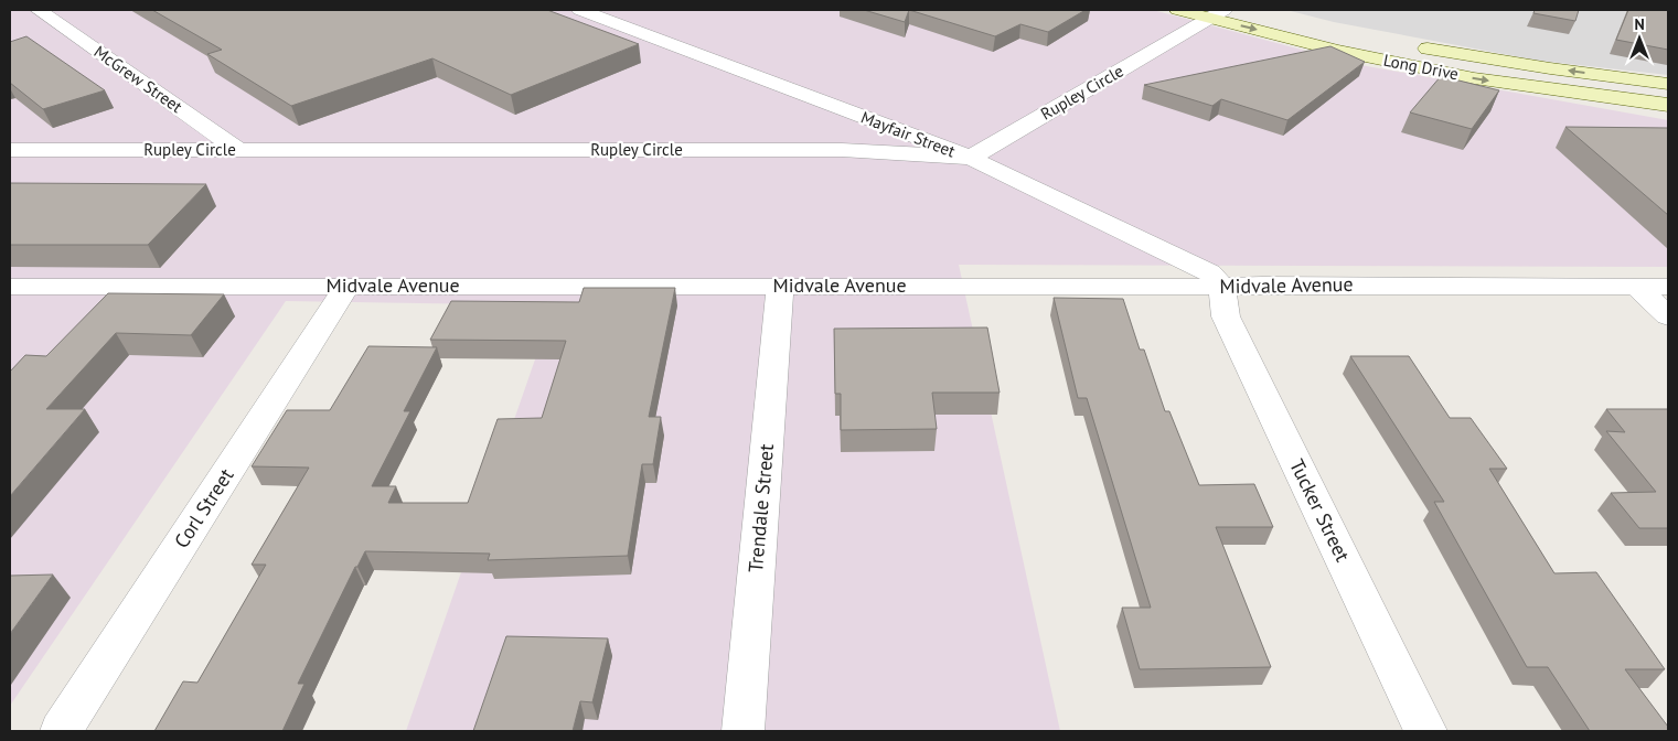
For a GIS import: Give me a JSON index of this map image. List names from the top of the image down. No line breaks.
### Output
{"streets":{"main road":["Long Drive"],"street":["McGrew Street","Rupley Circle","Mayfair Street","Midvale Avenue","Corl Street","Trendale Street","Tucker Street"]},"crossings":[["Long Drive","Rupley Circle"],["McGrew Street","Rupley Circle"],["Rupley Circle","Mayfair Street"],["Mayfair Street","Midvale Avenue"],["Mayfair Street","Tucker Street"],["Midvale Avenue","Corl Street"],["Midvale Avenue","Trendale Street"],["Midvale Avenue","Tucker Street"]],"north":"top"}
